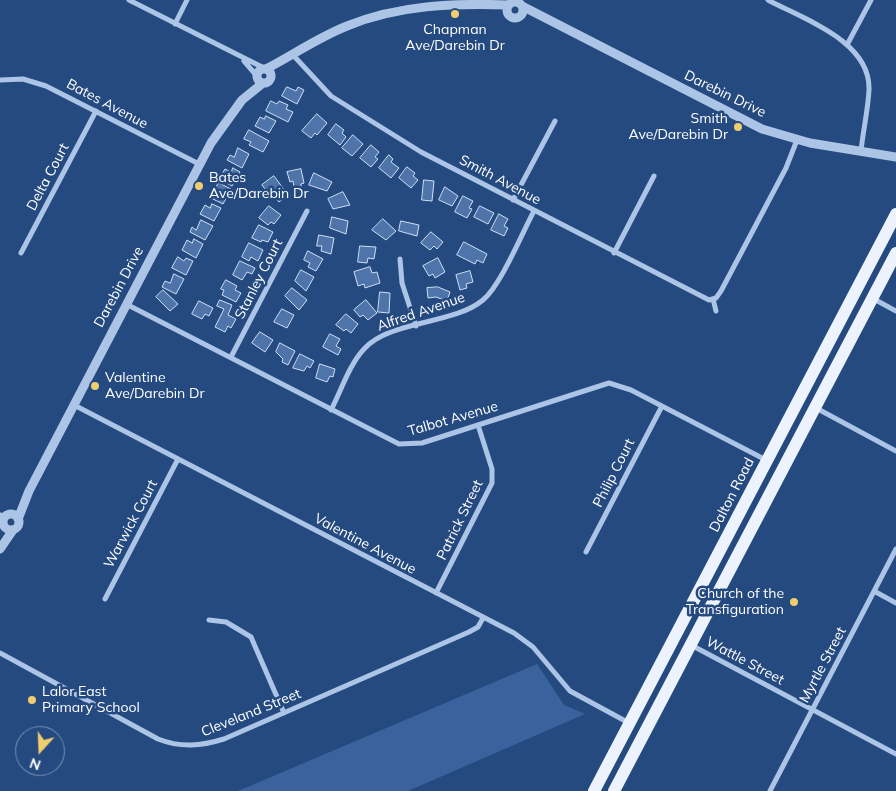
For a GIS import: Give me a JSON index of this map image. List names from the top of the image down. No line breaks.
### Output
{"streets":{"main road":["Dalton Road"],"street":["Darebin Drive","Bates Avenue","Delta Court","Smith Avenue","Stanley Court","Alfred Avenue","Talbot Avenue","Philip Court","Patrick Street","Warwick Court","Valentine Avenue","Wattle Street","Myrtle Street","Cleveland Street"]},"crossings":[["Darebin Drive","Bates Avenue"],["Darebin Drive","Smith Avenue"],["Darebin Drive","Talbot Avenue"],["Darebin Drive","Valentine Avenue"],["Bates Avenue","Delta Court"],["Smith Avenue","Alfred Avenue"],["Stanley Court","Talbot Avenue"],["Alfred Avenue","Talbot Avenue"],["Talbot Avenue","Philip Court"],["Talbot Avenue","Dalton Road"],["Talbot Avenue","Patrick Street"],["Dalton Road","Valentine Avenue"],["Patrick Street","Valentine Avenue"],["Warwick Court","Valentine Avenue"],["Valentine Avenue","Cleveland Street"],["Wattle Street","Myrtle Street"]],"places":["Chapman Ave/Darebin Dr","Smith Ave/Darebin Dr","Bates Ave/Darebin Dr","Valentine Ave/Darebin Dr","Church of the Transfiguration","Lalor East Primary School"],"north":"bottom"}
